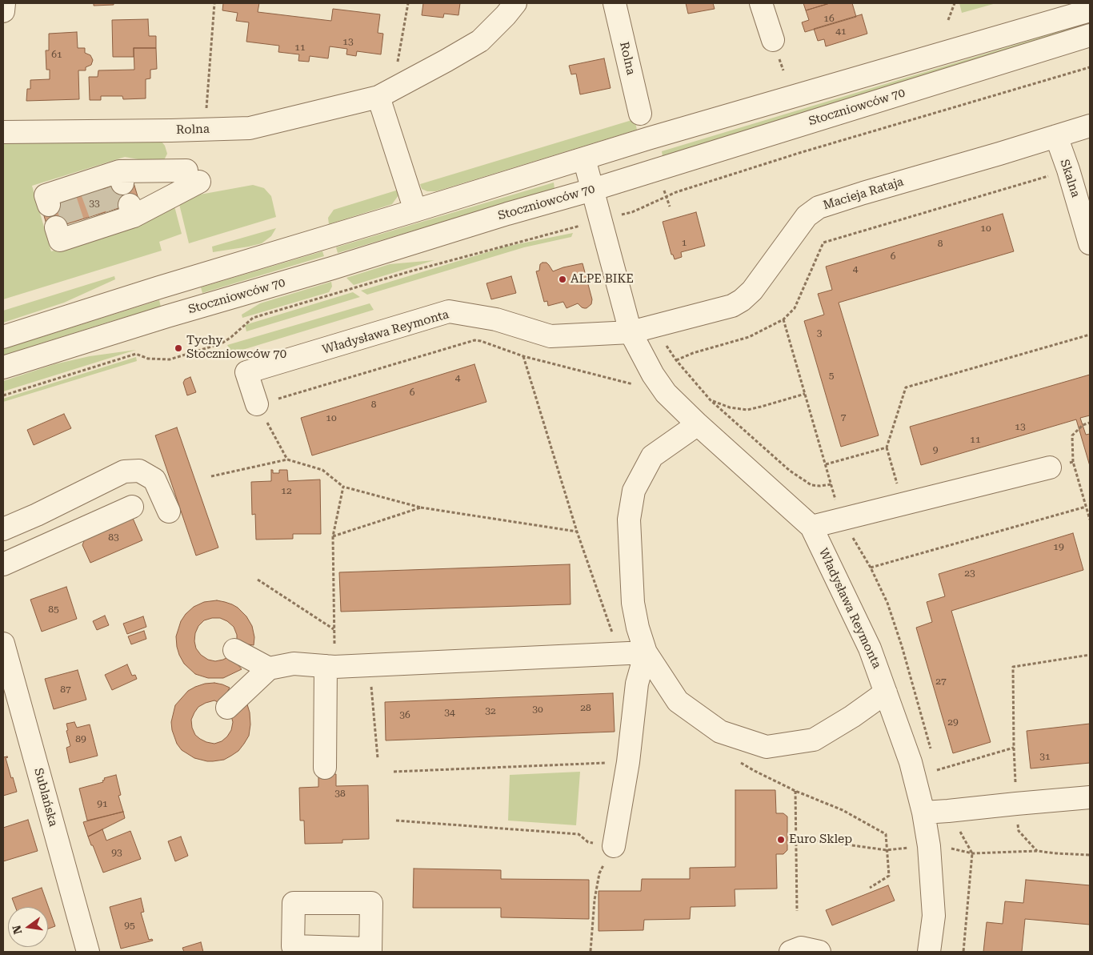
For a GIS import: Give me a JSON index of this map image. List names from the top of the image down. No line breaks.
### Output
{"streets":{"street":["Rolna","Stoczniowców 70","Skalna","Macieja Rataja","Władysława Reymonta","Sublańska"]},"crossings":[["Stoczniowców 70","Władysława Reymonta"],["Skalna","Macieja Rataja"],["Macieja Rataja","Władysława Reymonta"]],"places":["ALPE BIKE","Tychy Stoczniowców 70","Euro Sklep"],"house_numbers":["16","41","13","11","61","33","10","1","8","6","4","3","5","4","6","8","7","10","13","11","9","12","83","19","23","85","27","87","28","30","32","34","36","29","89","31","38","91","93","95"],"north":"left"}
